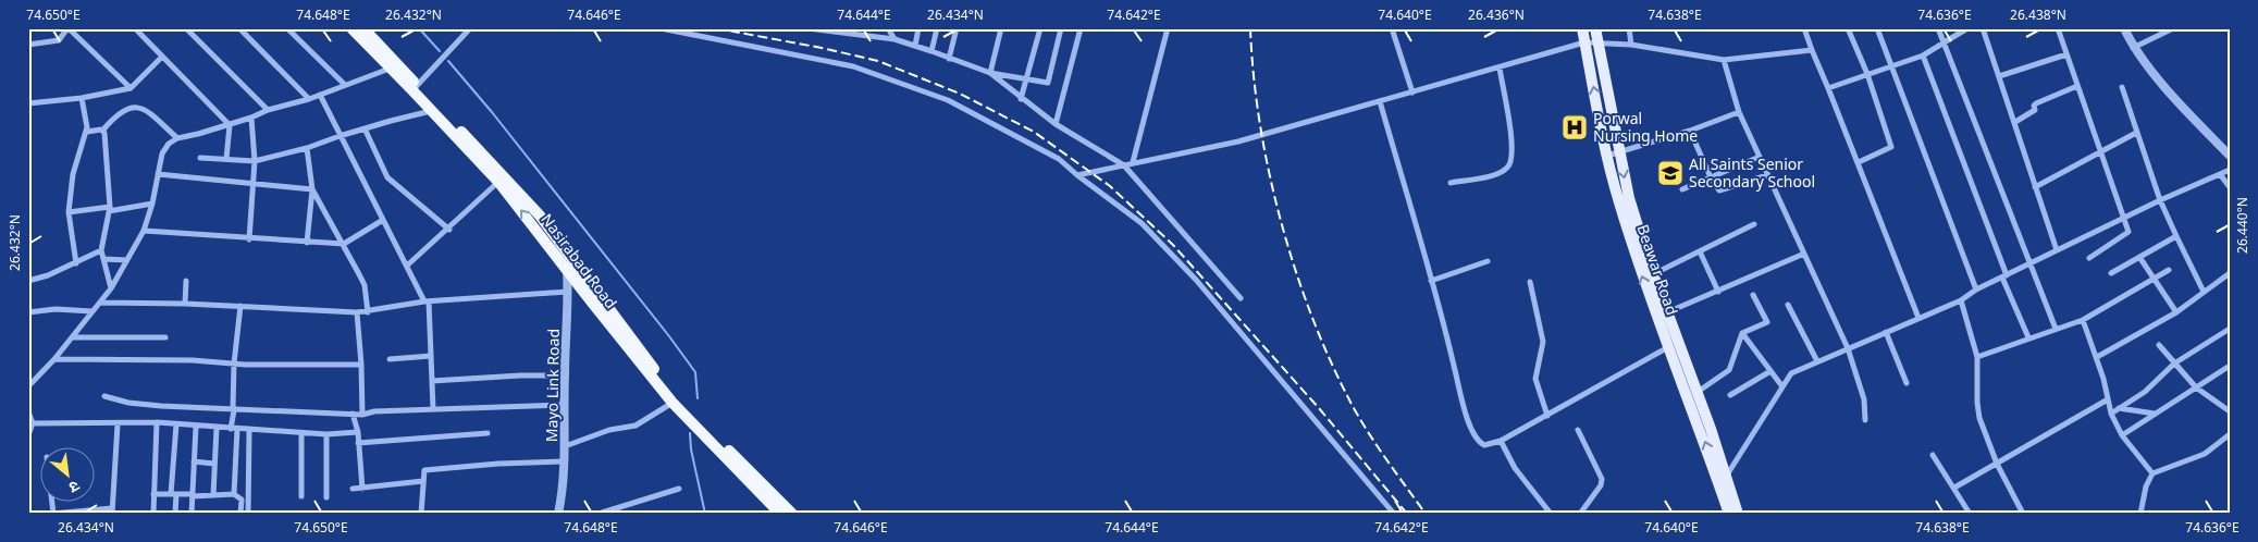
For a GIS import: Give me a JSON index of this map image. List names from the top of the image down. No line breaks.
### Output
{"streets":{"highway":["Nasirabad Road"],"main road":["Beawar Road"],"street":["Mayo Link Road"]},"crossings":[["Nasirabad Road","Mayo Link Road"]],"places":{"hospital":["Porwal Nursing Home"],"school or university":["All Saints Senior Secondary School"]},"north":"bottom right","coordinates":["74.650°E","74.648°E","26.432°N","74.646°E","74.644°E","26.434°N","74.642°E","74.640°E","26.436°N","74.638°E","74.636°E","26.438°N","26.440°N"]}
